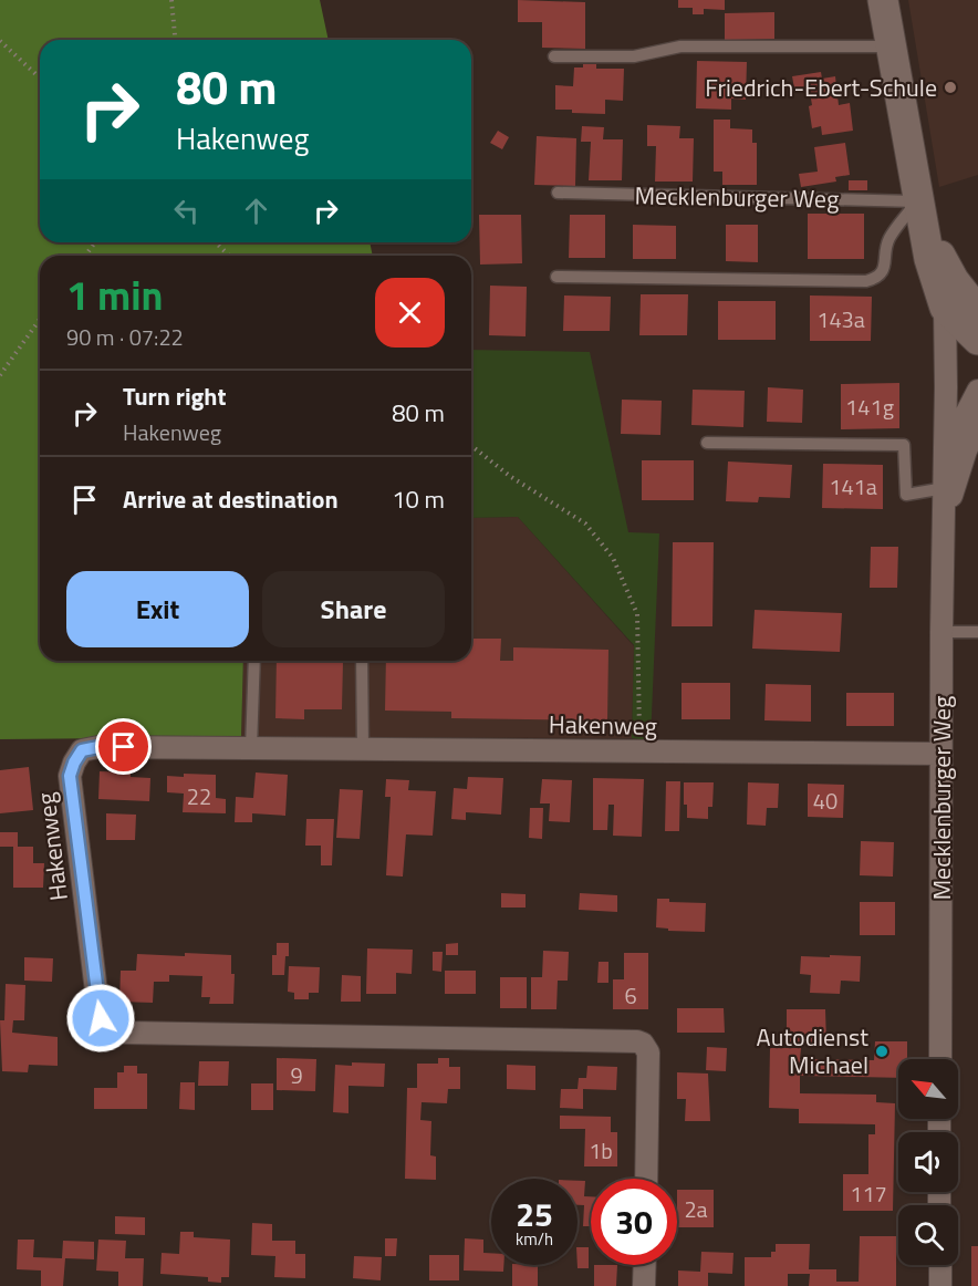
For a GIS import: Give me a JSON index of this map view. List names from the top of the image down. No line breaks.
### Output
{"streets":{"street":["Mecklenburger Weg","Hakenweg"]},"crossings":[["Mecklenburger Weg","Hakenweg"]],"places":["Friedrich-Ebert-Schule","Autodienst Michael"],"house_numbers":["143a","141g","141a","22","40","6","9","1b","117","2a"],"north":"top left","page":{"turn":["80 m","Hakenweg"],"heading":["1 min","90 m · 07:22"],"list":[{"name":"Turn right","note":"Hakenweg","value":"80 m"},{"name":"Arrive at destination","value":"10 m"}],"buttons":["Exit","Share"],"speed":"25 km/h","limit":"30"}}
